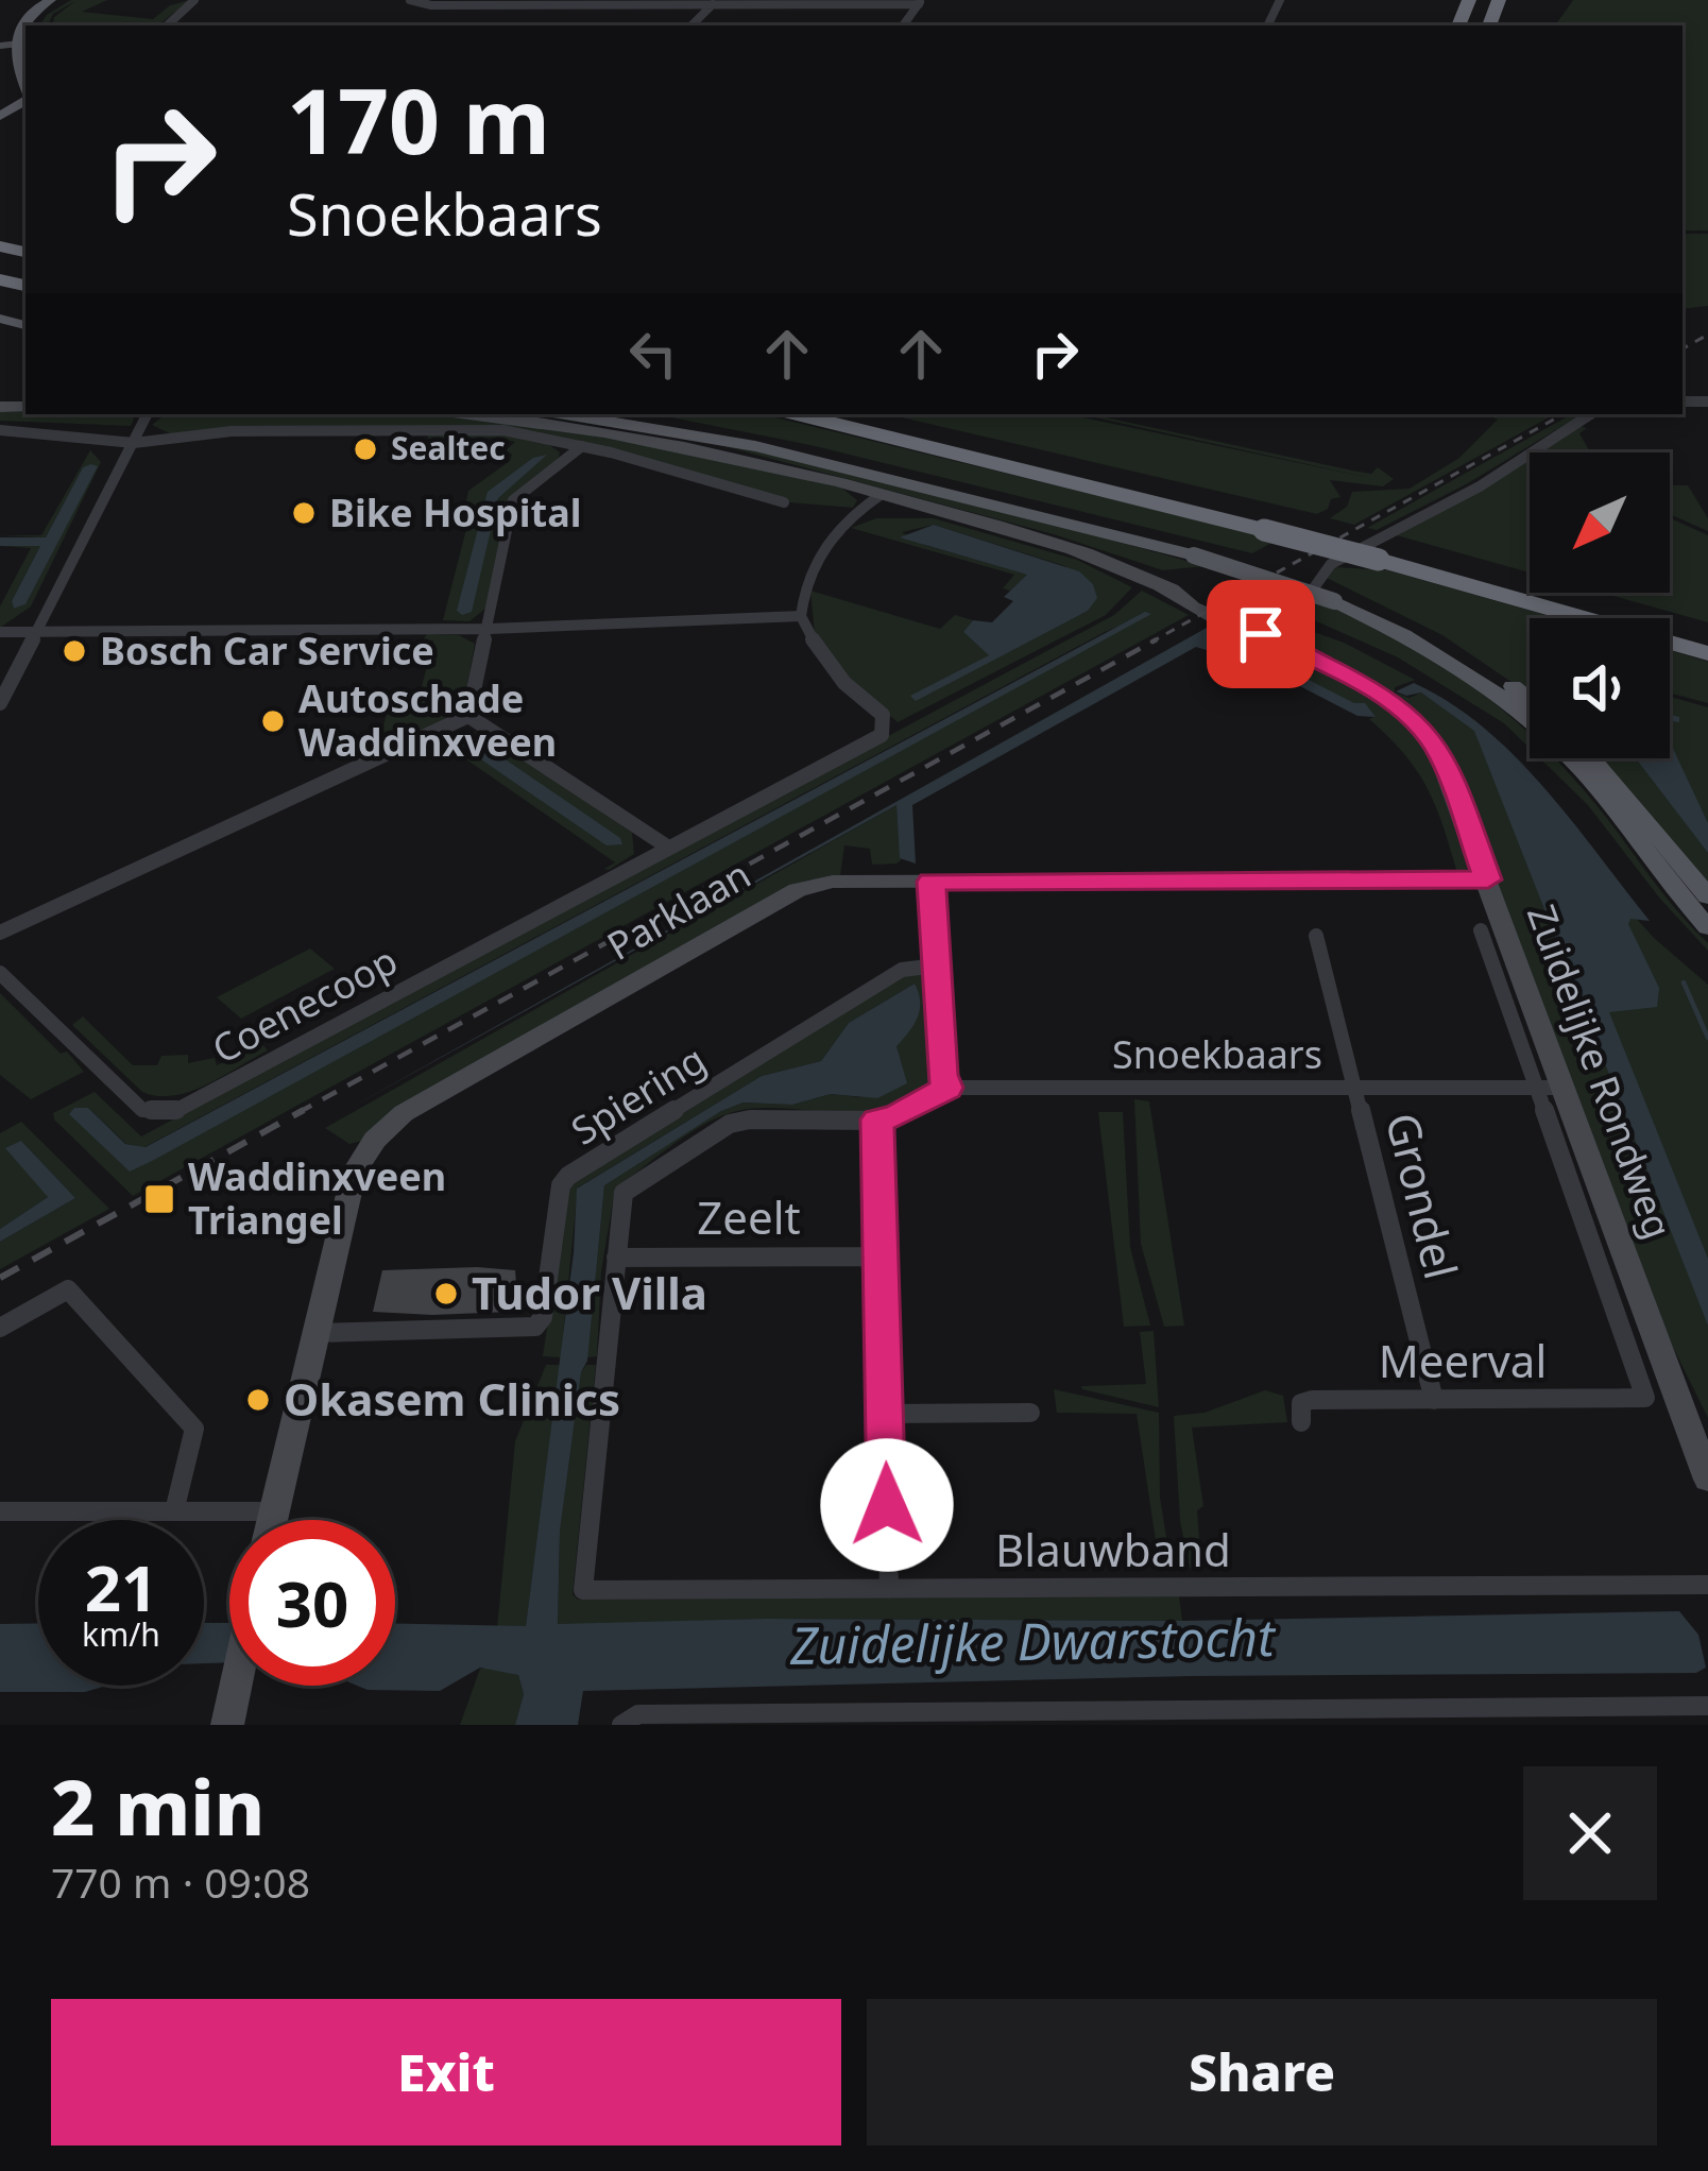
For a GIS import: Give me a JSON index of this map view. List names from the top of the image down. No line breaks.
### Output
{"streets":{"main road":["Parklaan","Zuidelijke Rondweg"],"street":["Coenecoop","Snoekbaars","Spiering","Grondel","Zeelt","Meerval","Blauwband"]},"crossings":[["Parklaan","Zuidelijke Rondweg"],["Parklaan","Spiering"],["Snoekbaars","Zuidelijke Rondweg"],["Snoekbaars","Grondel"],["Snoekbaars","Meerval"],["Snoekbaars","Blauwband"],["Grondel","Meerval"],["Zeelt","Blauwband"]],"water":["Zuidelijke Dwarstocht"],"places":{"other":["Sealtec","Bike Hospital","Bosch Car Service","Autoschade Waddinxveen","Tudor Villa","Okasem Clinics"],"transit":["Waddinxveen Triangel"]},"north":"bottom left","page":{"turn":["170 m","Snoekbaars"],"speed":"21 km/h","limit":"30","heading":["2 min","770 m · 09:08"],"buttons":["Exit","Share"]}}
